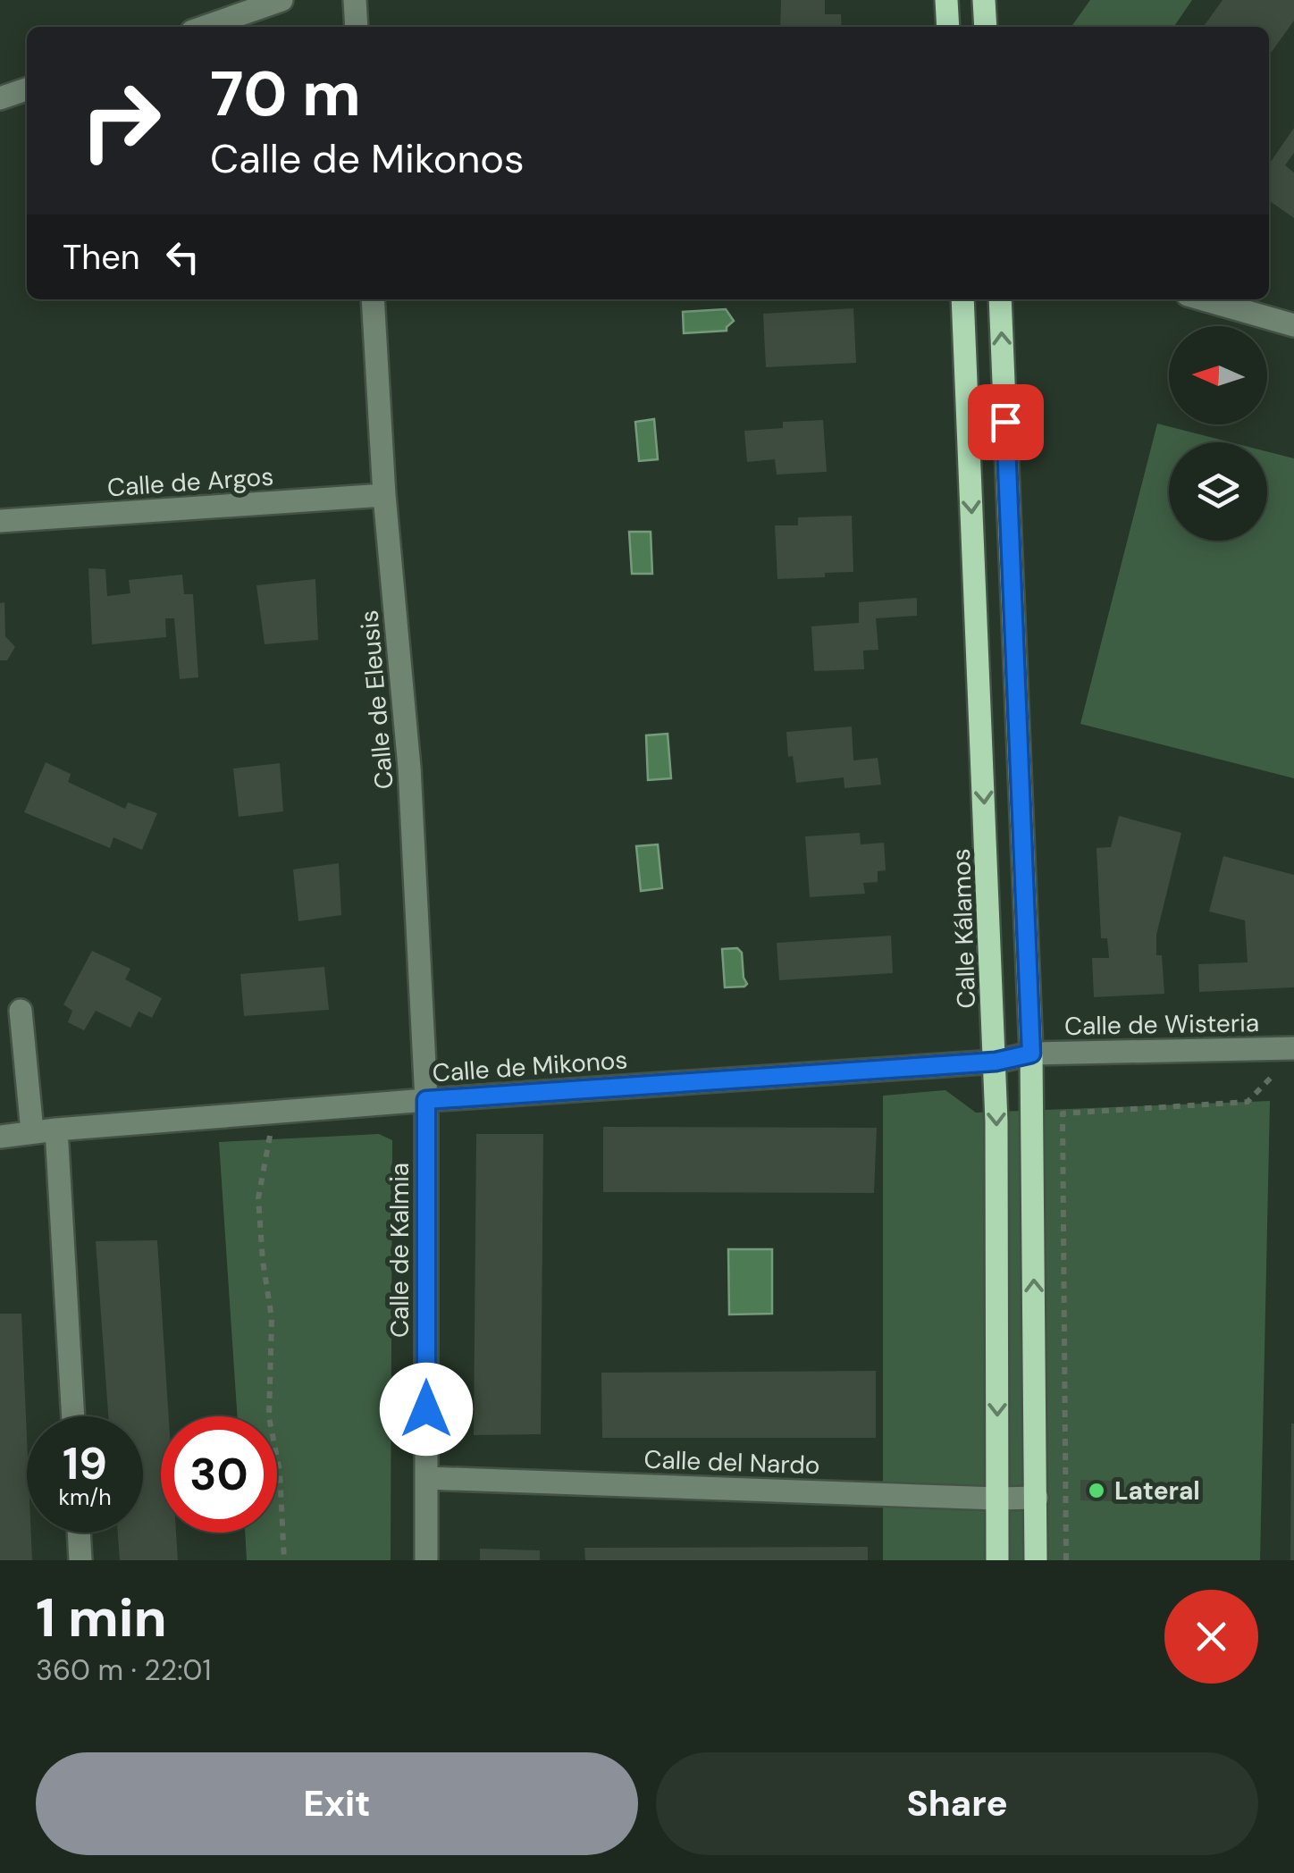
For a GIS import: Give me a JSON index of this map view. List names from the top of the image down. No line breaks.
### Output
{"streets":{"main road":["Calle Kálamos"],"street":["Calle de Argos","Calle de Eleusis","Calle de Wisteria","Calle de Mikonos","Calle de Kalmia","Calle del Nardo"]},"crossings":[["Calle de Argos","Calle de Eleusis"],["Calle de Eleusis","Calle de Mikonos"],["Calle de Eleusis","Calle de Kalmia"],["Calle Kálamos","Calle de Mikonos"],["Calle Kálamos","Calle del Nardo"],["Calle de Wisteria","Calle de Mikonos"],["Calle de Mikonos","Calle de Kalmia"],["Calle de Kalmia","Calle del Nardo"]],"places":["Lateral"],"north":"left","page":{"turn":["70 m","Calle de Mikonos"],"then":"Then","speed":"19 km/h","limit":"30","heading":["1 min","360 m · 22:01"],"buttons":["Exit","Share"]}}
